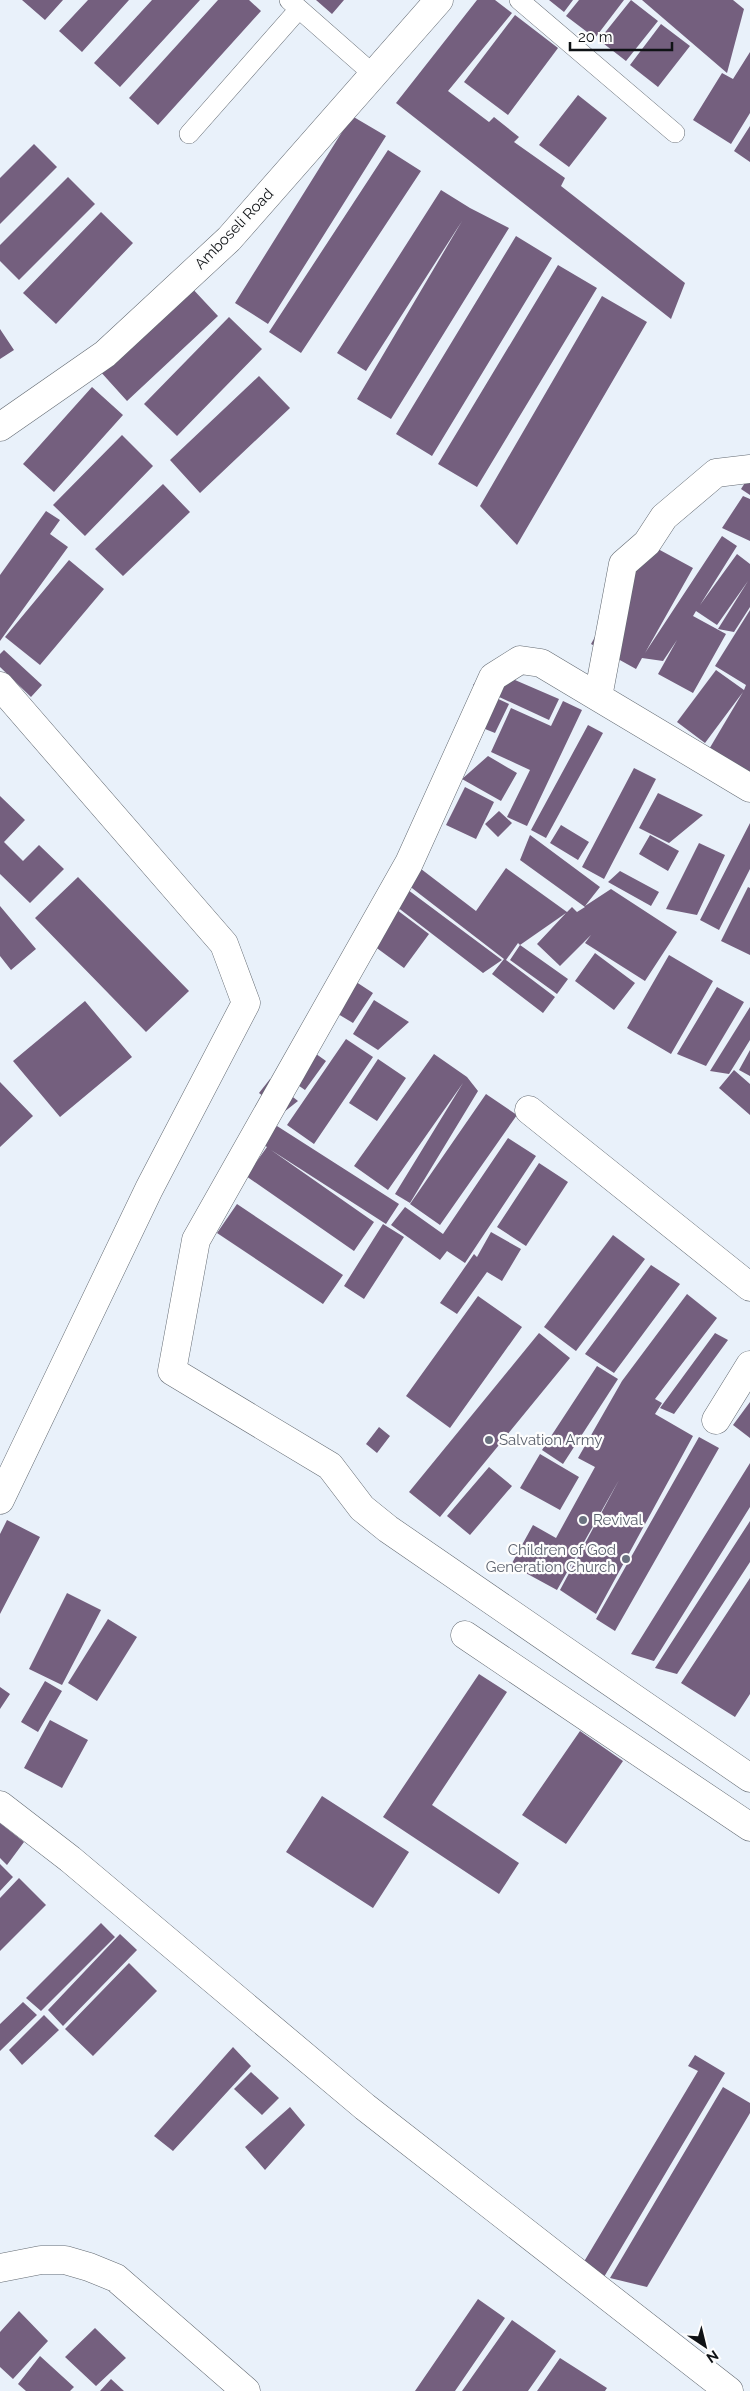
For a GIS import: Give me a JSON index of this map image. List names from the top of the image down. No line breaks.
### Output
{"streets":{"street":["Amboseli Road"]},"places":["Salvation Army","Revival","Children of God Generation Church"],"scale_bar":"20 m","north":"bottom right"}
